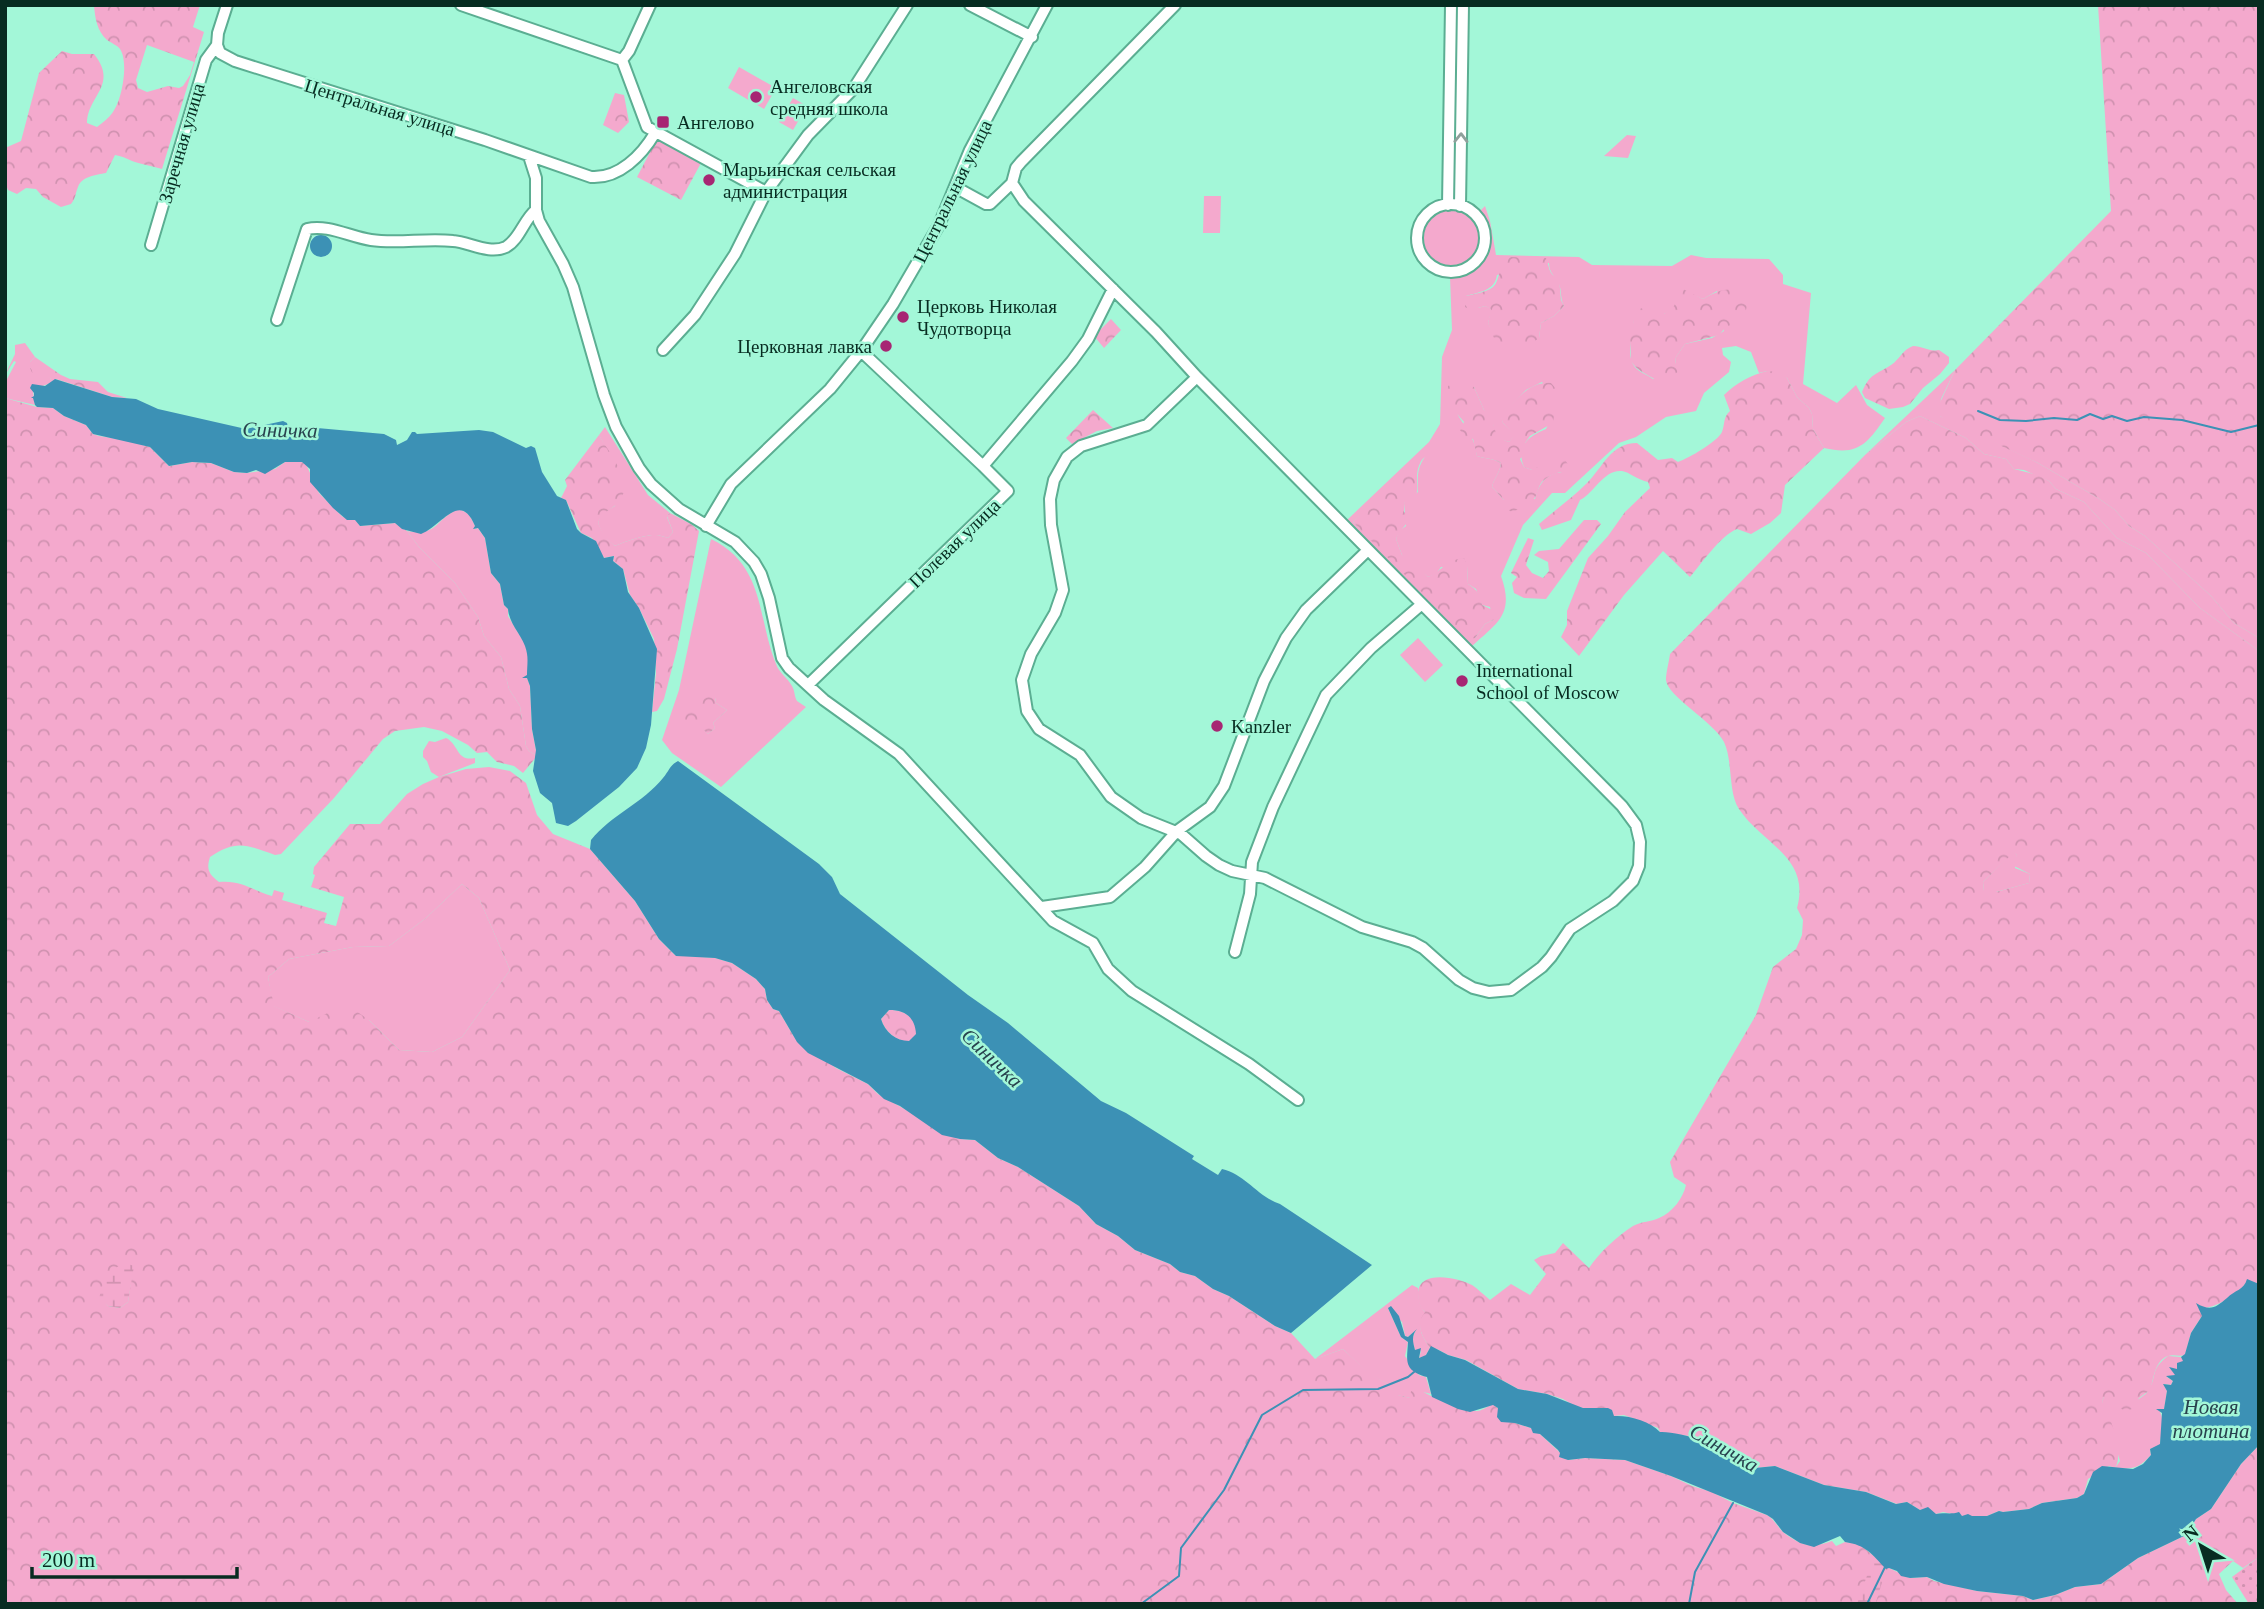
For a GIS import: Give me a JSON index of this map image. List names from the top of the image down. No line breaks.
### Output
{"streets":{"street":["Центральная улица","Заречная улица","Полевая улица"]},"crossings":[["Центральная улица","Заречная улица"]],"water":["Синичка","Новая плотина"],"places":{"other":["Ангеловская средняя школа","Марьинская сельская администрация","Церковь Николая Чудотворца","Церковная лавка","International School of Moscow","Kanzler"],"transit":["Ангелово"]},"scale_bar":"200 m","north":"top left"}
